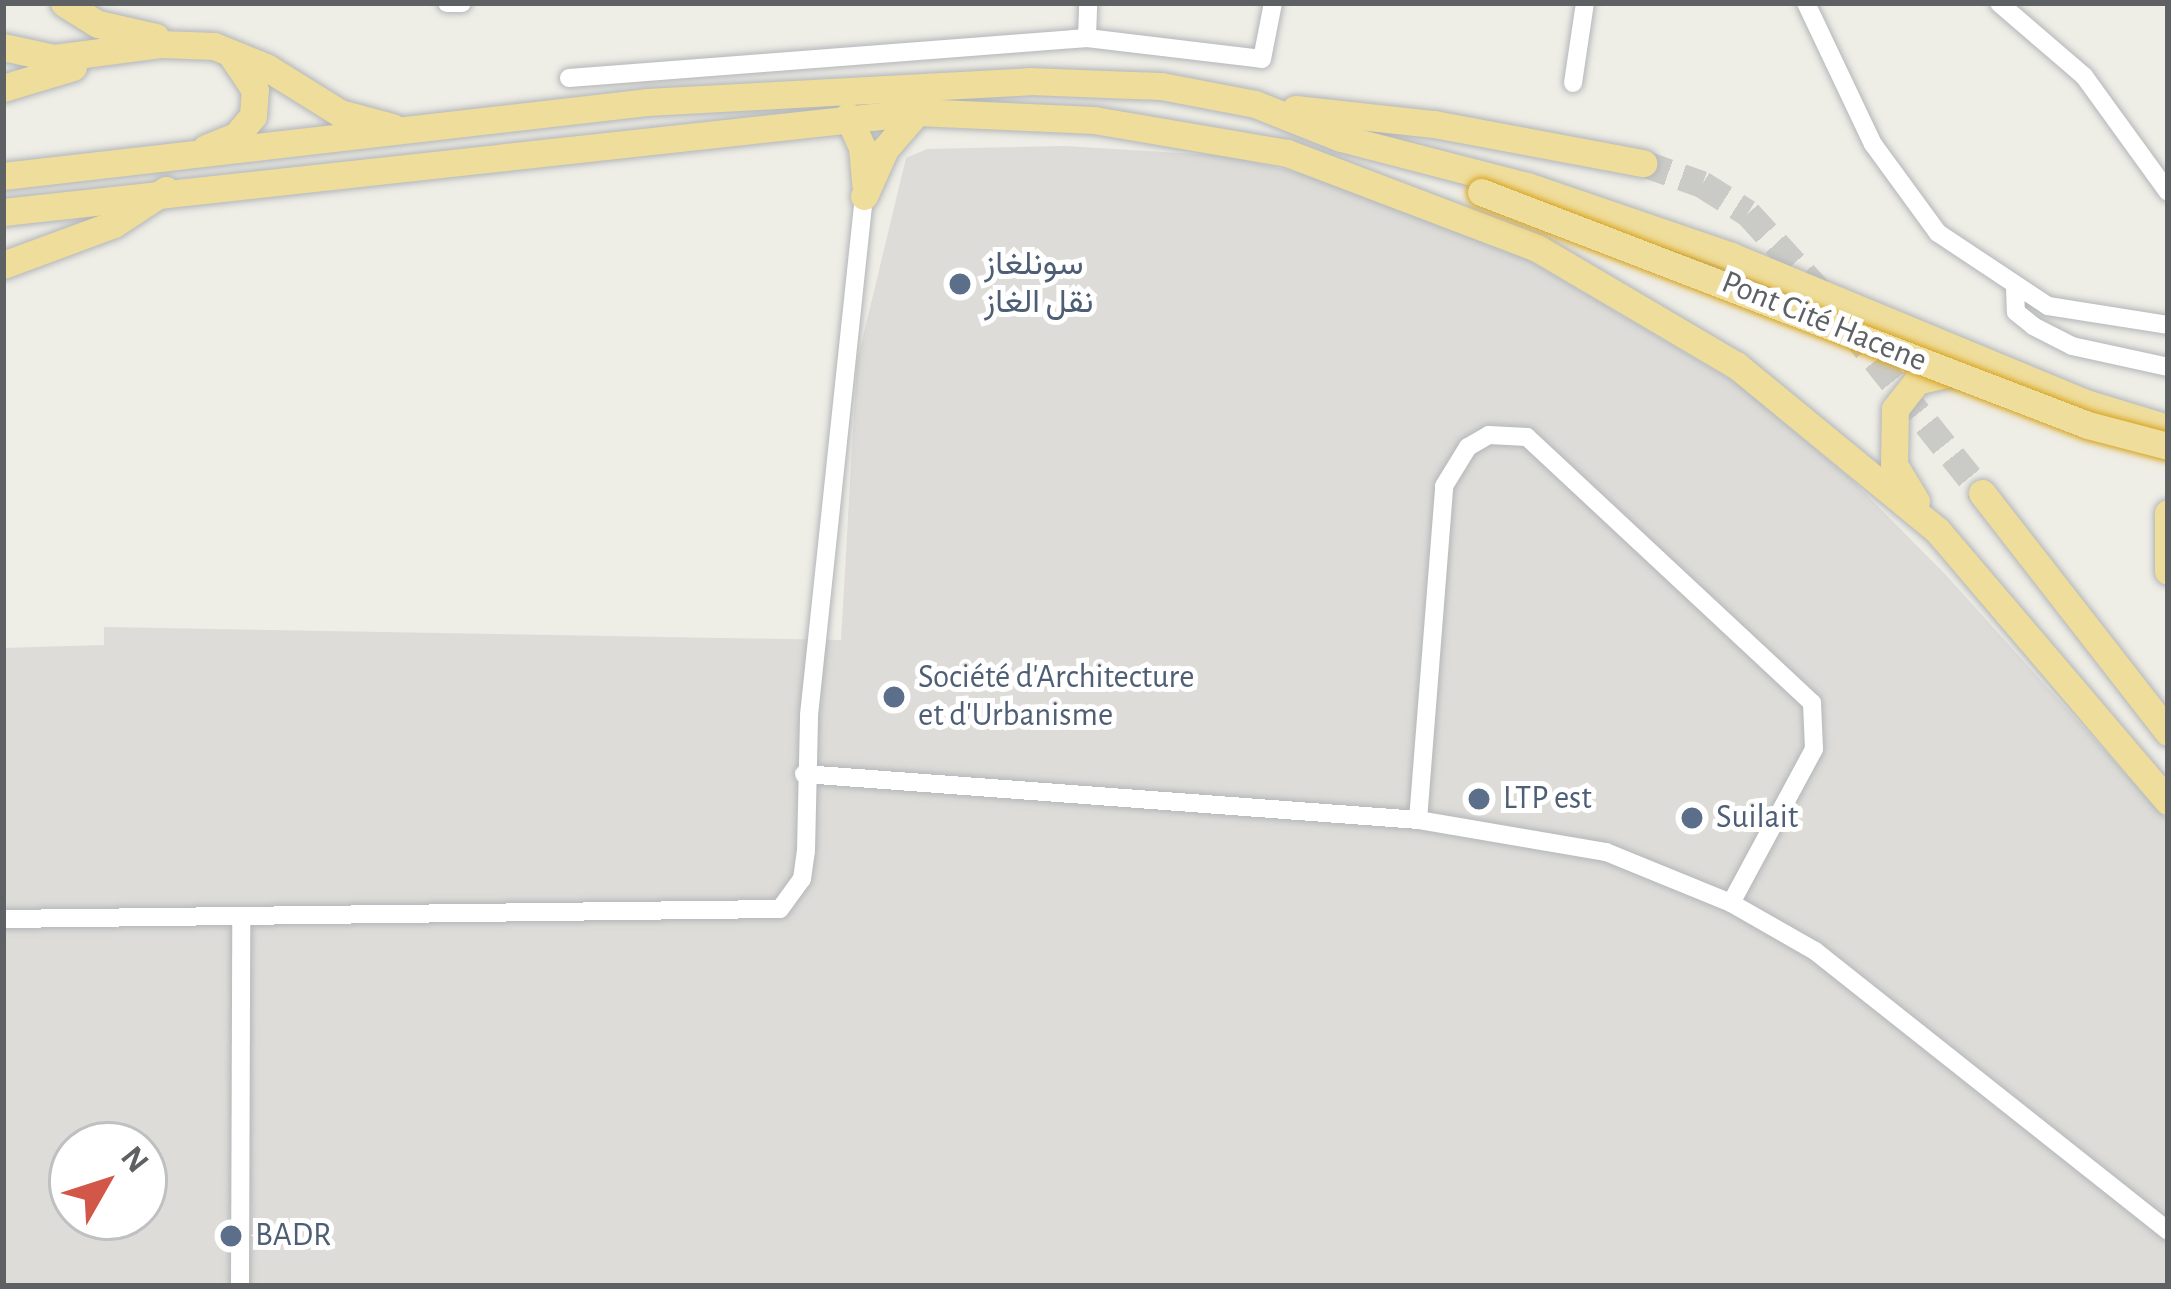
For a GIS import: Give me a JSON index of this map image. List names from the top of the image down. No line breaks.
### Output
{"streets":{"highway":["Pont Cité Hacene"]},"places":["سونلغاز نقل الغاز","Société d'Architecture et d'Urbanisme","LTP est","Suilait","BADR"],"north":"top right"}
